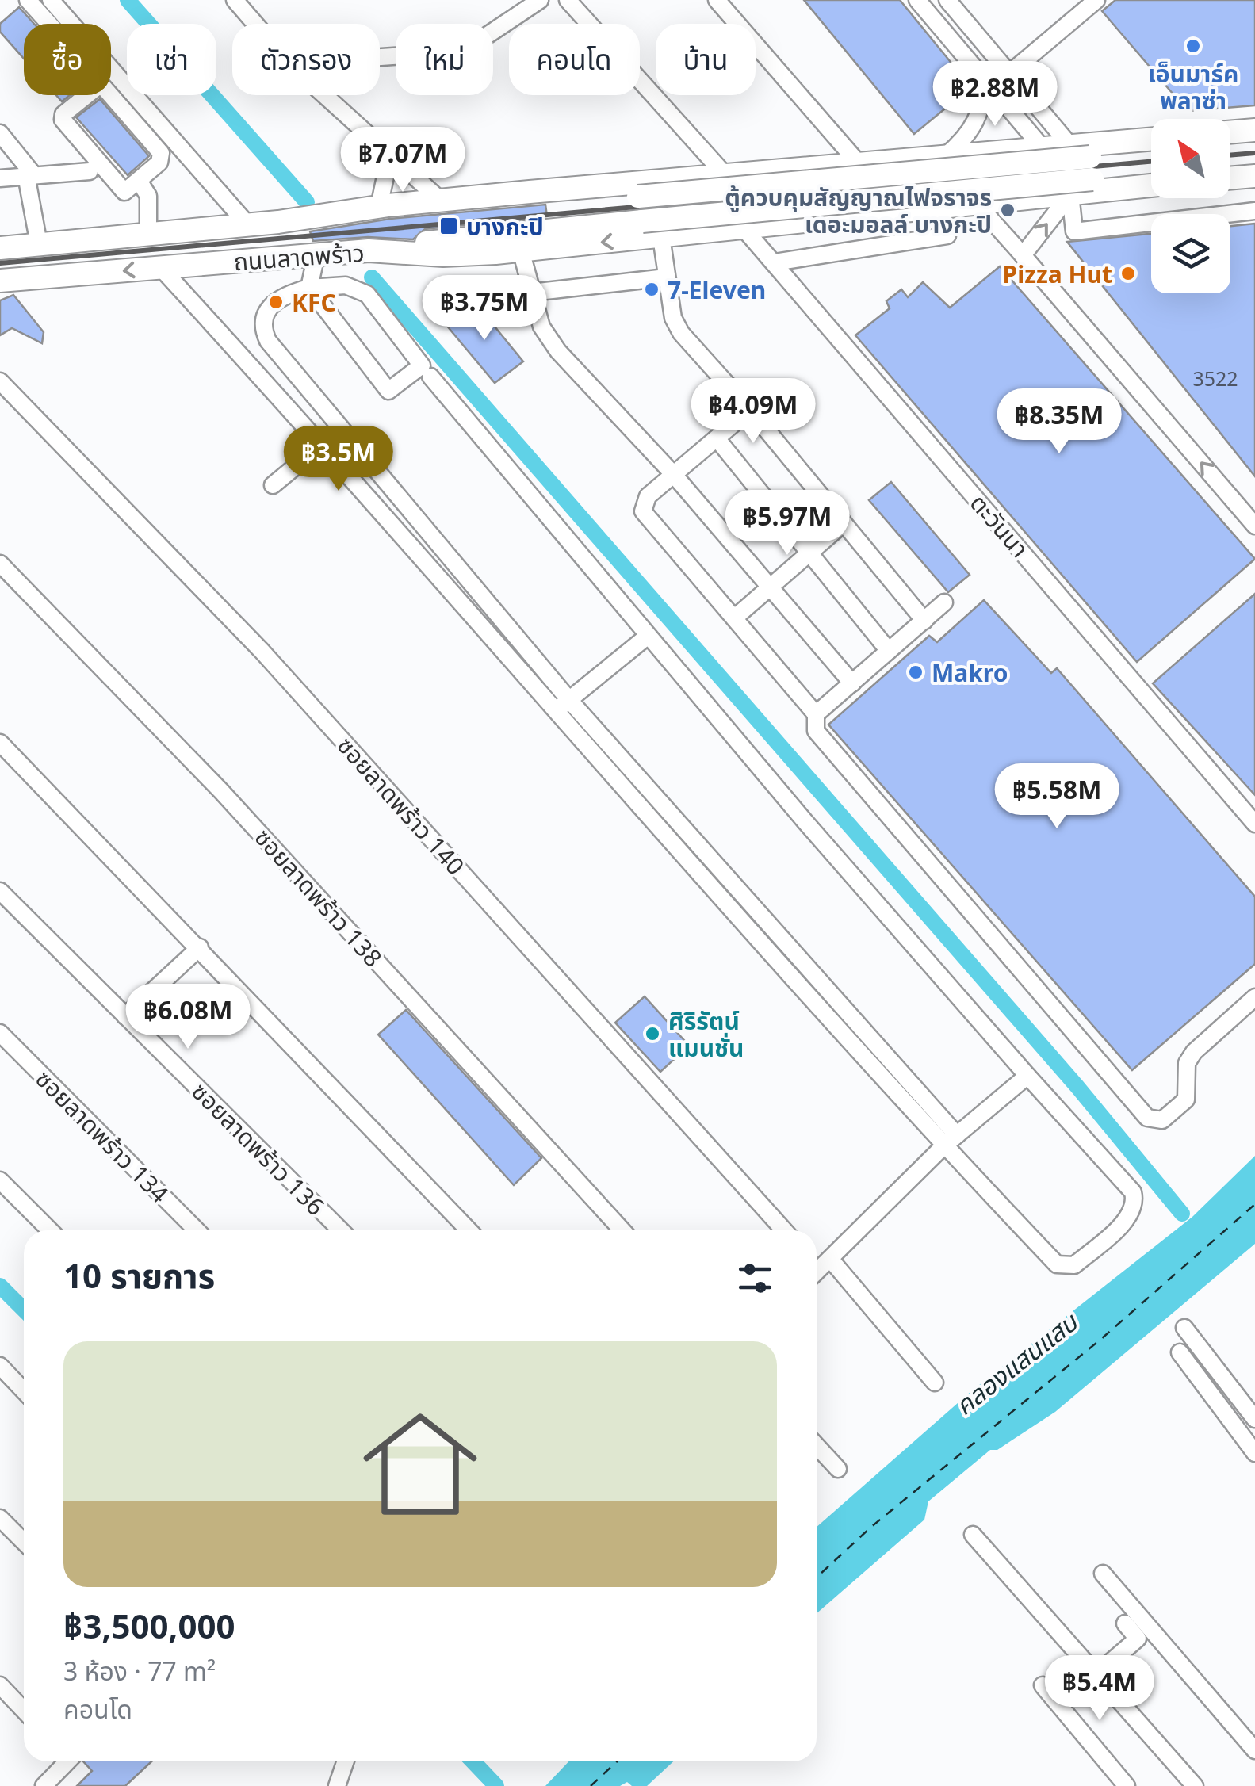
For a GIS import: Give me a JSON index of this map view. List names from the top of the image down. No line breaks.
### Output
{"streets":{"main road":["ถนนลาดพร้าว"],"street":["ตะวันนา","ซอยลาดพร้าว 140","ซอยลาดพร้าว 138","ซอยลาดพร้าว 134","ซอยลาดพร้าว 136"]},"crossings":[["ถนนลาดพร้าว","ตะวันนา"]],"water":["คลองแสนแสบ"],"places":{"other":["เอ็นมาร์ค พลาซ่า","ตู้ควบคุมสัญญาณไฟจราจร เดอะมอลล์ บางกะปิ","Pizza Hut","7-Eleven","KFC","Makro","ศิริรัตน์ แมนชั่น"],"transit":["บางกะปิ"]},"house_numbers":["3522"],"north":"top left","page":{"chip":["ซื้อ","เช่า","ตัวกรอง","ใหม่","คอนโด","บ้าน"],"price":["฿2.88M","฿7.07M","฿3.75M","฿4.09M","฿8.35M","฿3.5M","฿5.97M","฿5.58M","฿6.08M","฿5.4M"],"heading":"10 รายการ","list":[{"name":"฿3,500,000","note":"3 ห้อง · 77 m² · คอนโด"}]}}
